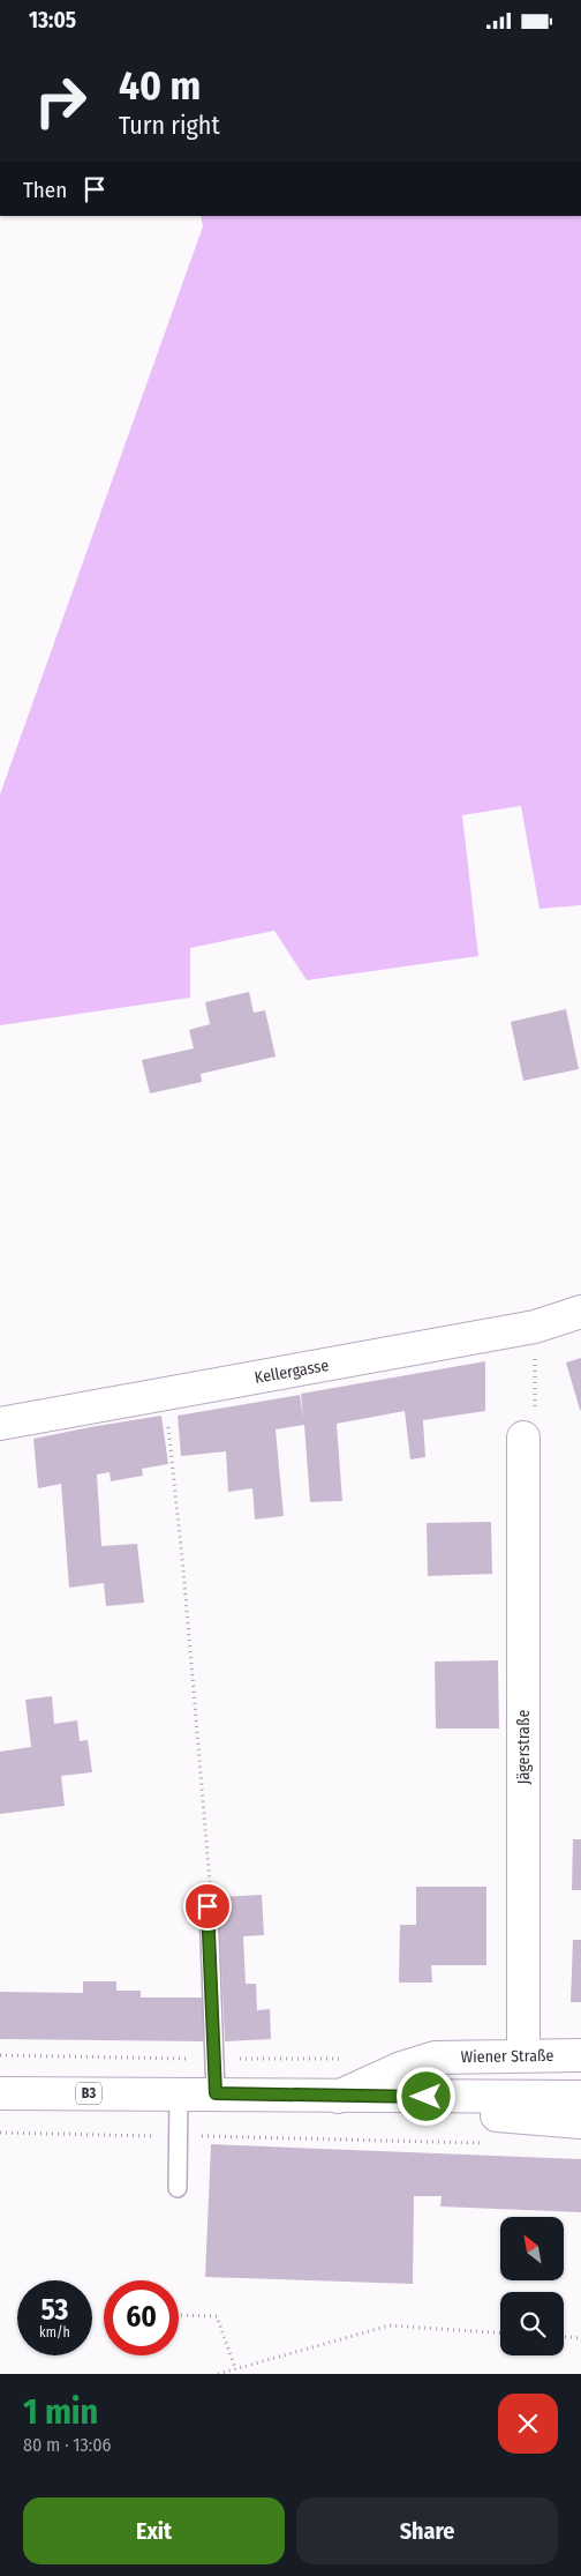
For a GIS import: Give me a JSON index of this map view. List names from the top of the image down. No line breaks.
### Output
{"streets":{"street":["Kellergasse","Jägerstraße","Wiener Straße","B3"]},"crossings":[["Jägerstraße","Wiener Straße"]],"north":"top left","page":{"status":"13:05","turn":["40 m","Turn right"],"then":"Then","speed":"53 km/h","limit":"60","heading":["1 min","80 m · 13:06"],"buttons":["Exit","Share"]}}
